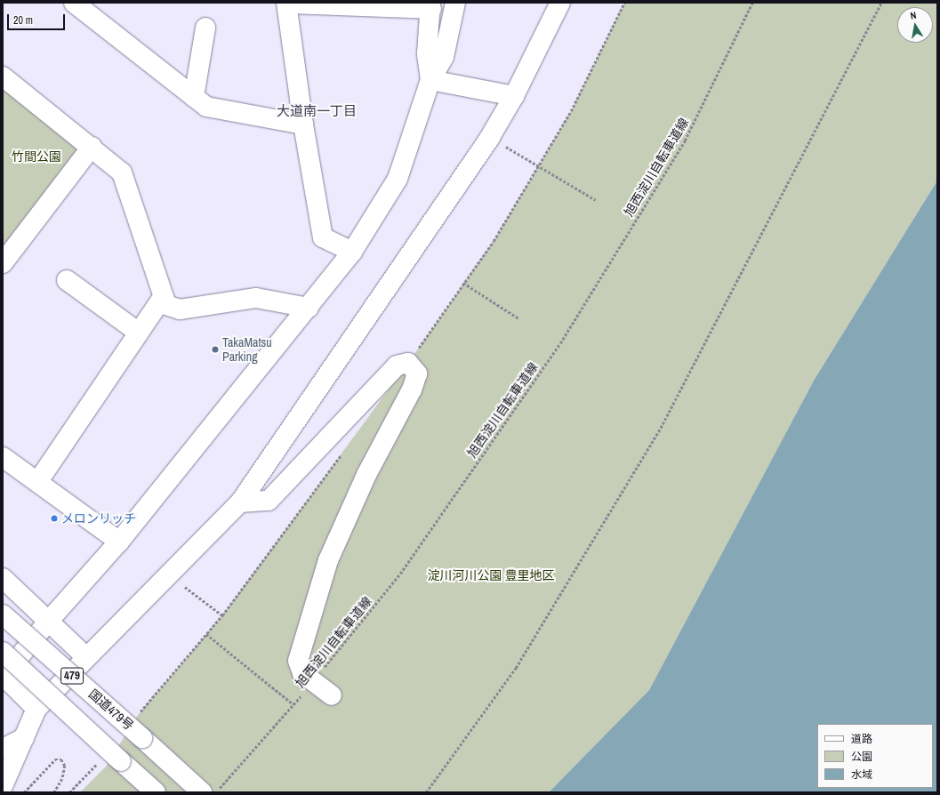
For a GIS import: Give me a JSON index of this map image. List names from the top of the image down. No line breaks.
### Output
{"streets":{"main road":["479","国道479号"],"path":["旭西淀川自転車道線"]},"districts":["大道南一丁目"],"parks":["竹間公園","淀川河川公園 豊里地区"],"places":["TakaMatsu Parking","メロンリッチ"],"legend":["道路","公園","水域"],"scale_bar":"20 m","north":"top"}
